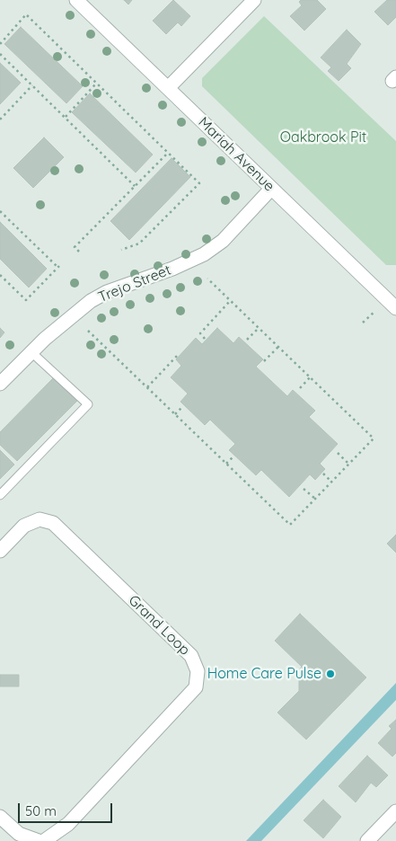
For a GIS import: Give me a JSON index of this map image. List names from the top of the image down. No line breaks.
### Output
{"streets":{"street":["Mariah Avenue","Trejo Street","Grand Loop"]},"crossings":[["Mariah Avenue","Trejo Street"]],"parks":["Oakbrook Pit"],"places":["Home Care Pulse"],"scale_bar":"50 m"}
